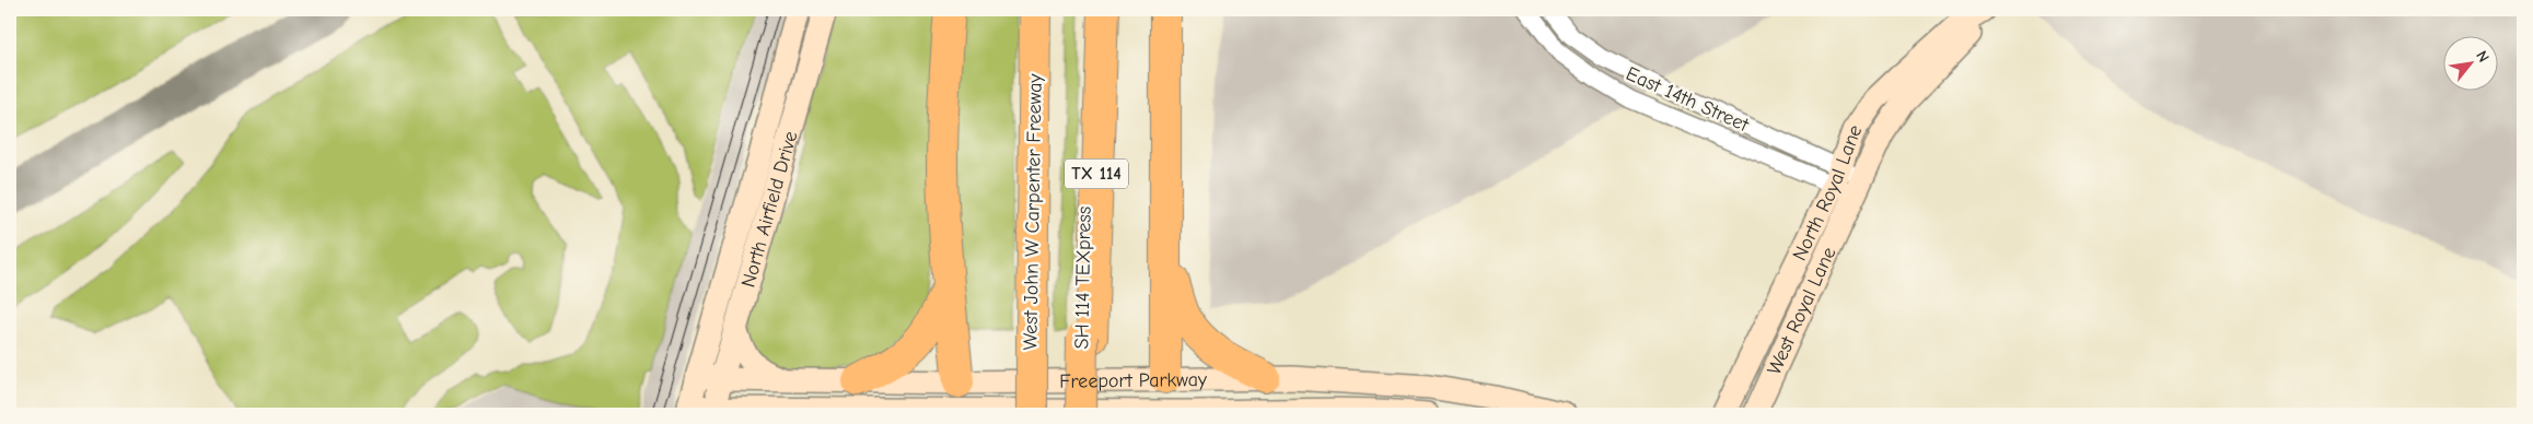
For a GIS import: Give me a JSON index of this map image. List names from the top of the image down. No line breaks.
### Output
{"streets":{"highway":["TX 114","West John W Carpenter Freeway","SH 114 TEXpress"],"main road":["North Royal Lane","North Airfield Drive","West Royal Lane","Freeport Parkway"],"street":["East 14th Street"]},"crossings":[["East 14th Street","North Royal Lane"],["East 14th Street","West Royal Lane"],["TX 114","SH 114 TEXpress"],["North Royal Lane","West Royal Lane"],["North Airfield Drive","Freeport Parkway"]],"north":"top right"}
